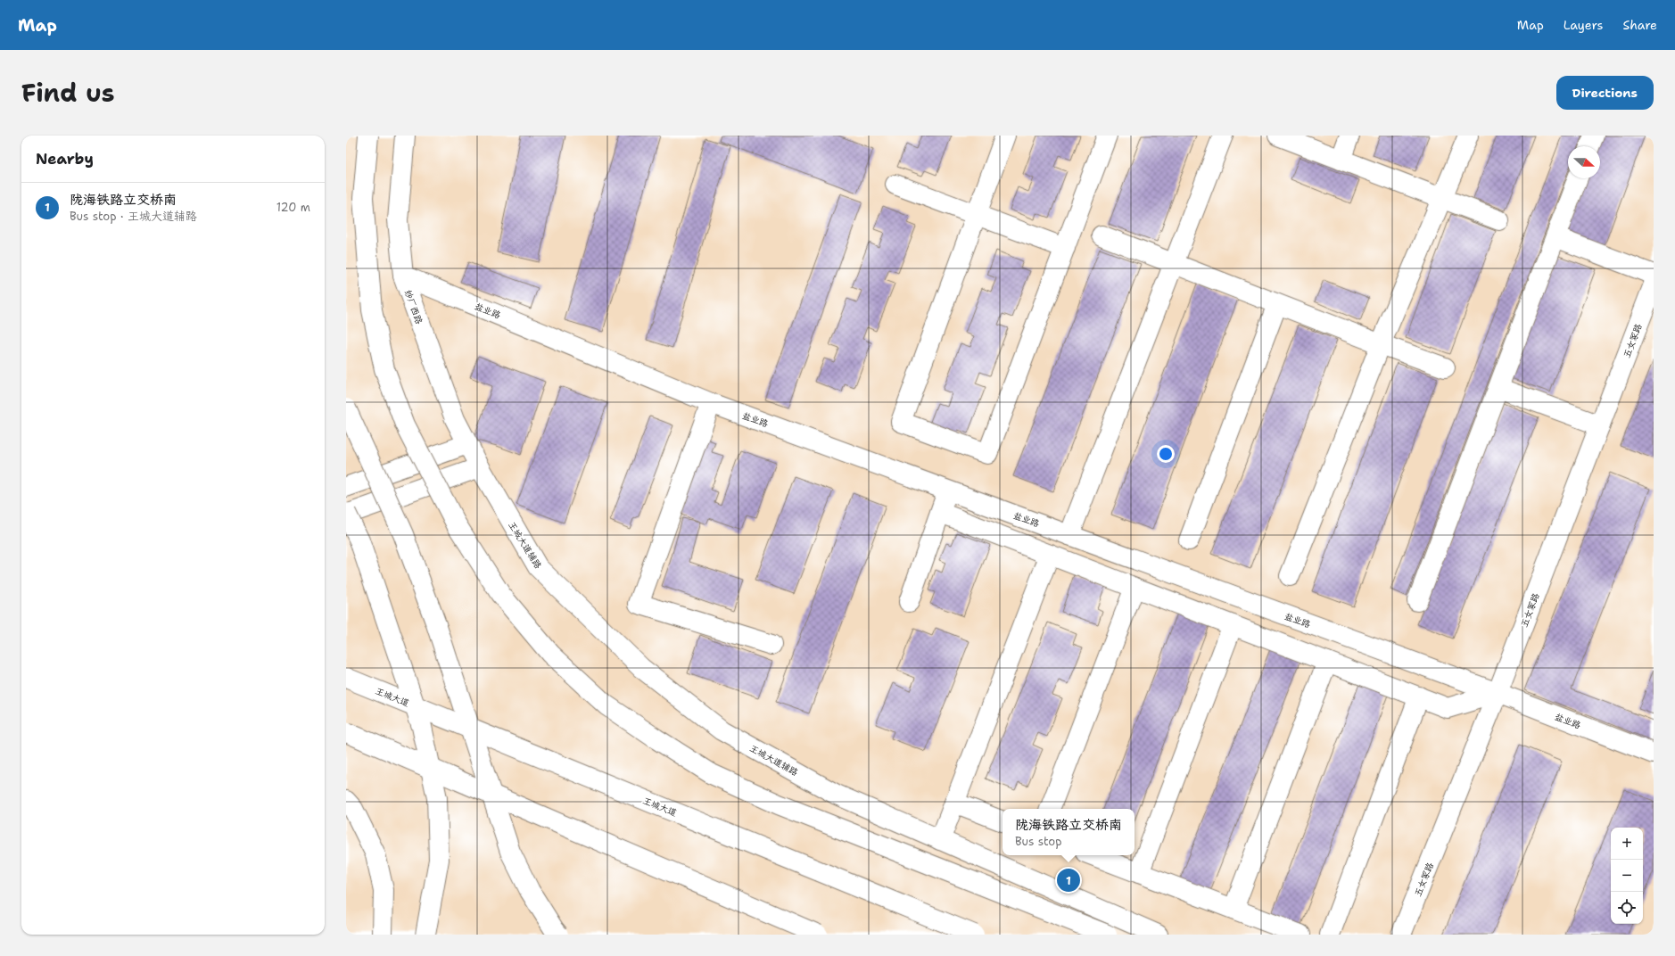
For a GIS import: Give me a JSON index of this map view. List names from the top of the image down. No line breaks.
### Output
{"streets":{"main road":["纱厂西路","盐业路","五女冢路","王城大道辅路","王城大道"]},"crossings":[["纱厂西路","盐业路"],["纱厂西路","王城大道辅路"],["盐业路","五女冢路"]],"north":"right","page":{"header":"Map","nav":["Map","Layers","Share"],"title":"Find us","buttons":"Directions","heading":"Nearby","list":[{"mark":"1","name":"陇海铁路立交桥南","note":"Bus stop · 王城大道辅路","value":"120 m"}],"popup":["陇海铁路立交桥南","Bus stop"],"map_buttons":["+","−"],"pins":"1"}}
